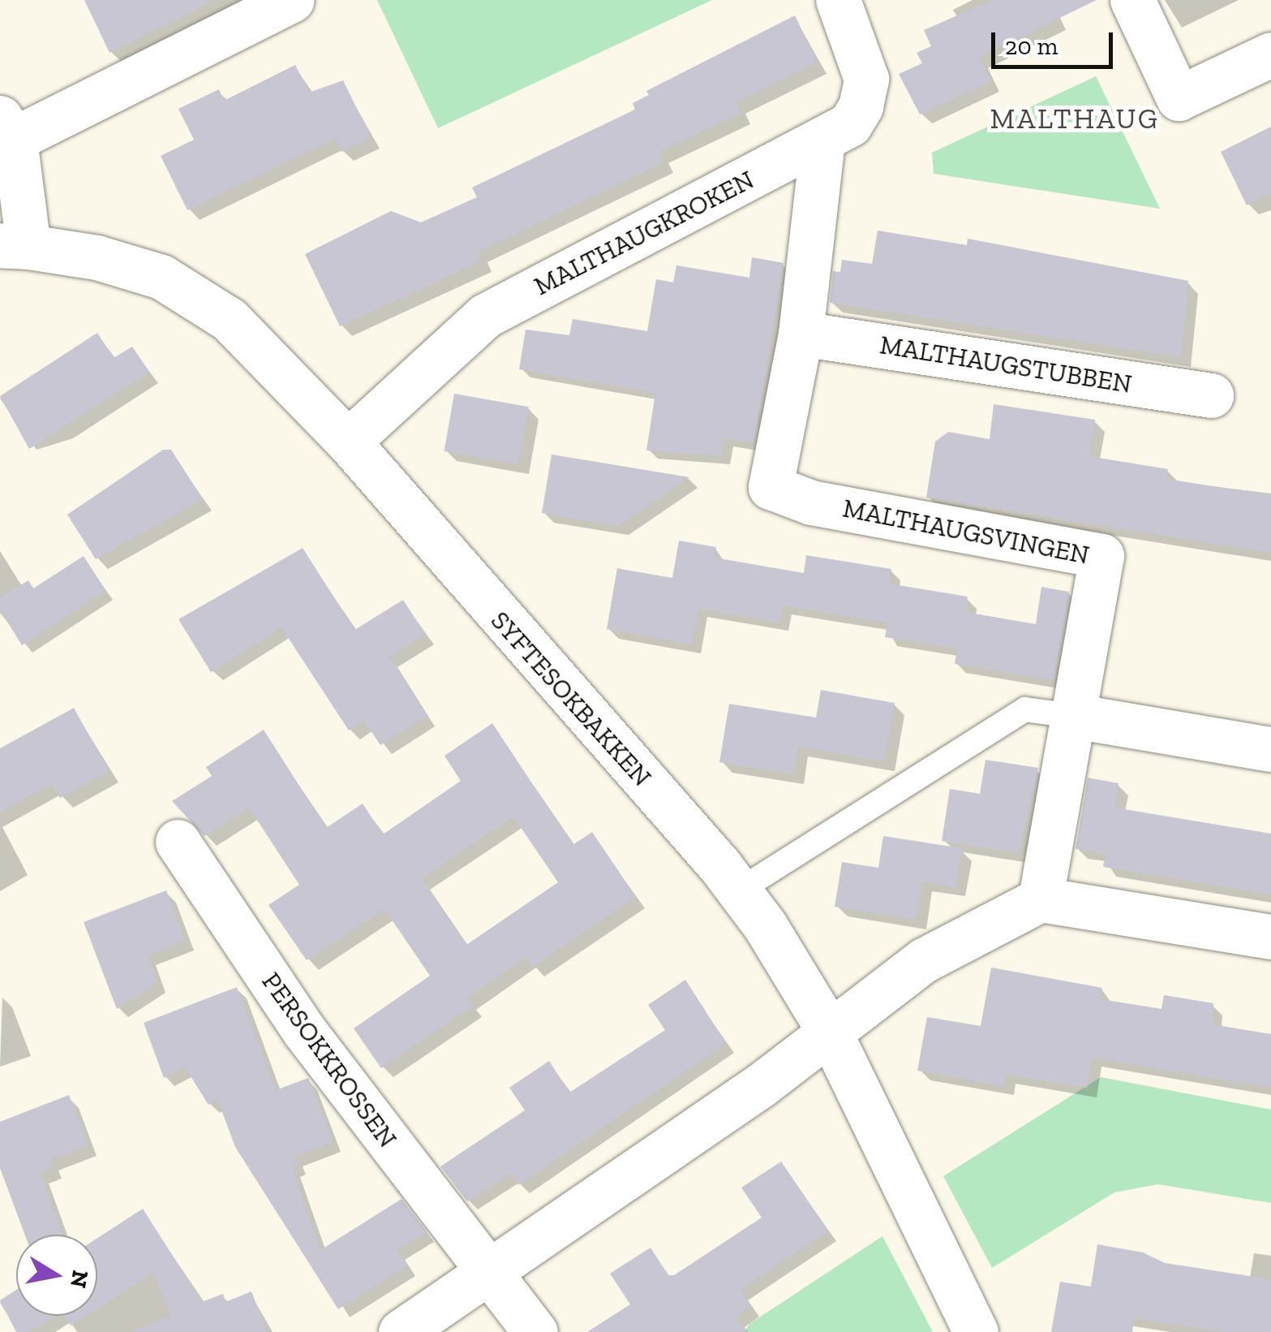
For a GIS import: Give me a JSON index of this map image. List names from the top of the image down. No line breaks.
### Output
{"streets":{"street":["MALTHAUGKROKEN","MALTHAUGSTUBBEN","MALTHAUGSVINGEN","SYFTESOKBAKKEN","PERSOKKROSSEN"]},"crossings":[["MALTHAUGKROKEN","SYFTESOKBAKKEN"],["MALTHAUGSTUBBEN","MALTHAUGSVINGEN"]],"districts":["MALTHAUG"],"scale_bar":"20 m","north":"right"}
